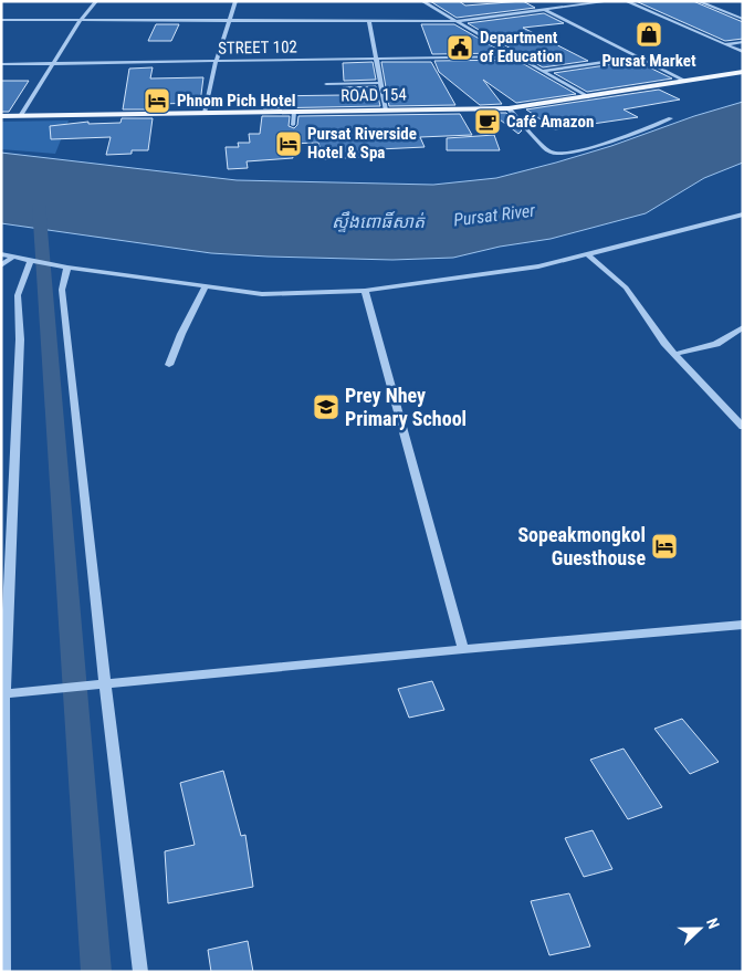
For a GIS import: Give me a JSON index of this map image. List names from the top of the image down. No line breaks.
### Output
{"streets":{"main road":["ROAD 154"],"street":["STREET 102"]},"water":["Pursat River","ស្ទឹងពោធិ៍សាត់"],"places":{"shop":["Pursat Market"],"public building":["Department of Education"],"hotel":["Phnom Pich Hotel","Pursat Riverside Hotel & Spa","Sopeakmongkol Guesthouse"],"cafe":["Café Amazon"],"school or university":["Prey Nhey Primary School"]},"north":"right"}
